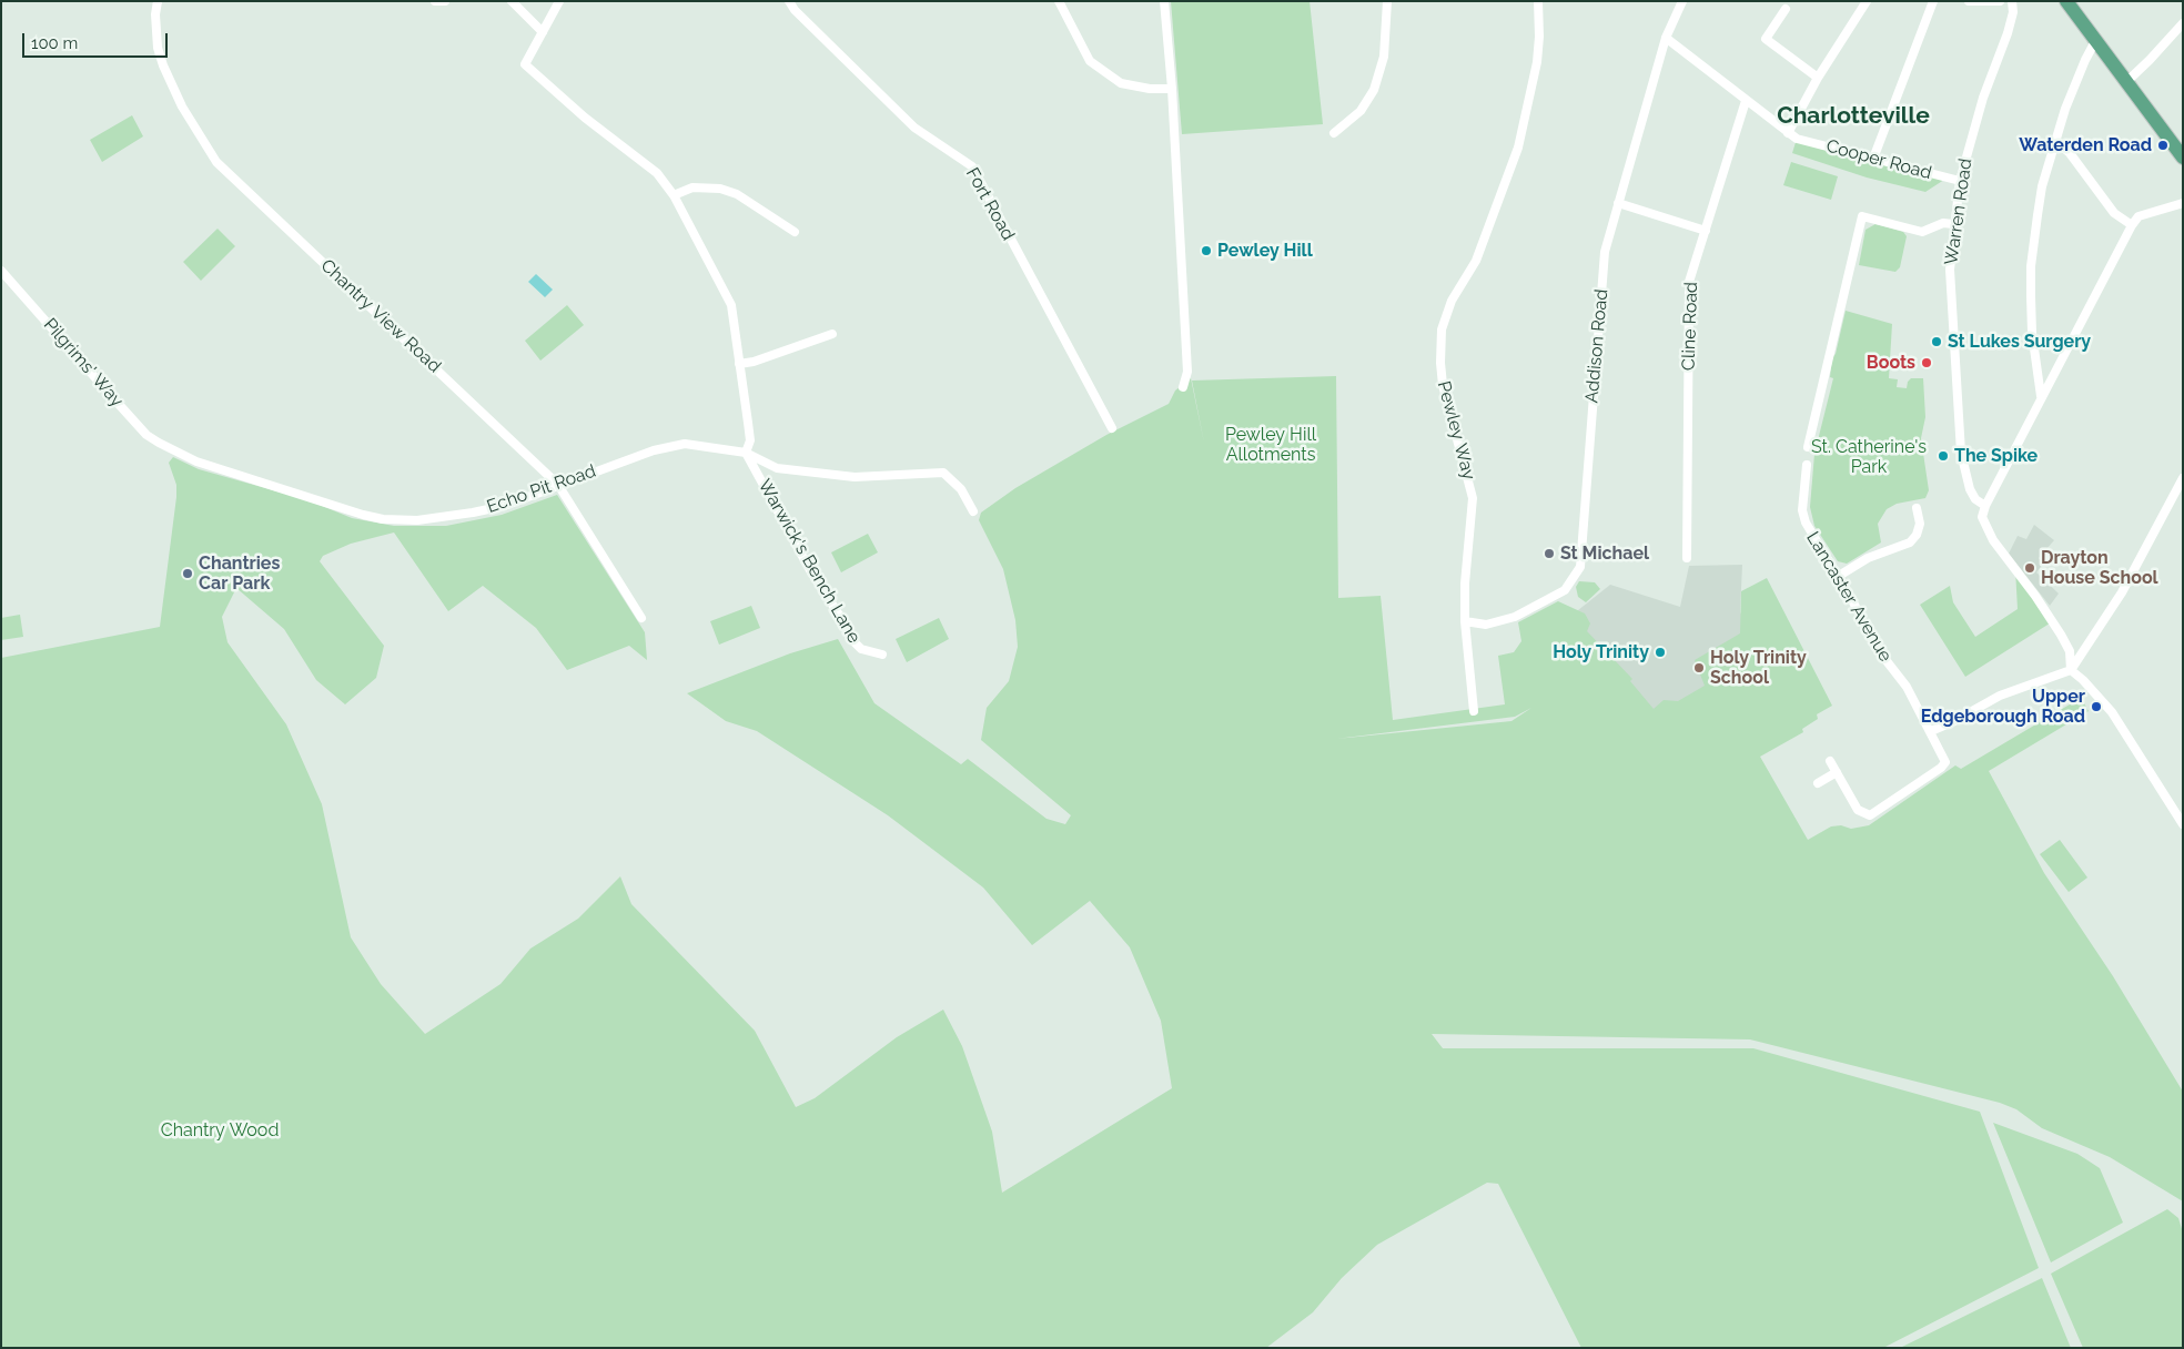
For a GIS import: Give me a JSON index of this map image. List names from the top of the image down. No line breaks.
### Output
{"streets":{"street":["Cooper Road","Fort Road","Warren Road","Chantry View Road","Cline Road","Addison Road","Pilgrims' Way","Pewley Way","Echo Pit Road","Warwick's Bench Lane","Lancaster Avenue"]},"crossings":[["Cooper Road","Warren Road"],["Cooper Road","Cline Road"],["Cooper Road","Addison Road"],["Chantry View Road","Echo Pit Road"],["Addison Road","Pewley Way"],["Pilgrims' Way","Echo Pit Road"],["Echo Pit Road","Warwick's Bench Lane"]],"districts":["Charlotteville"],"parks":["Pewley Hill Allotments","St. Catherine's Park","Chantry Wood"],"places":["Waterden Road","Pewley Hill","St Lukes Surgery","Boots","The Spike","St Michael","Drayton House School","Chantries Car Park","Holy Trinity","Holy Trinity School","Upper Edgeborough Road"],"scale_bar":"100 m"}
